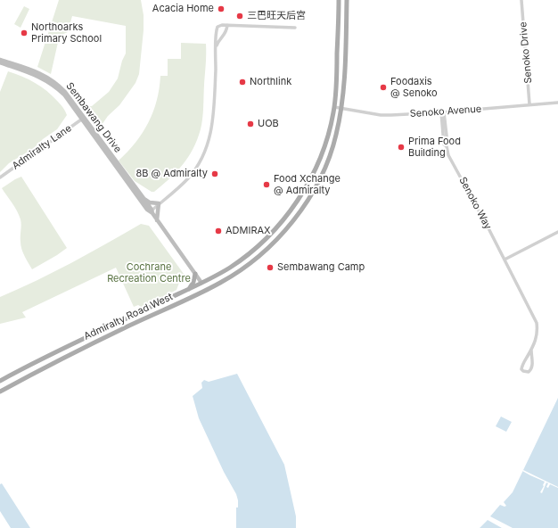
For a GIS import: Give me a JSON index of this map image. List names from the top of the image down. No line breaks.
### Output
{"streets":{"main road":["Sembawang Drive","Admiralty Road West"],"street":["Senoko Drive","Senoko Avenue","Admiralty Lane","Senoko Way"]},"crossings":[["Senoko Drive","Senoko Avenue"],["Senoko Avenue","Senoko Way"],["Senoko Avenue","Admiralty Road West"],["Sembawang Drive","Admiralty Lane"],["Sembawang Drive","Admiralty Road West"]],"parks":["Cochrane Recreation Centre"],"places":["Acacia Home","三巴旺天后宮","Northoarks Primary School","Northlink","Foodaxis @ Senoko","UOB","Prima Food Building","8B @ Admiralty","Food Xchange @ Admiralty","ADMIRAX","Sembawang Camp"]}
